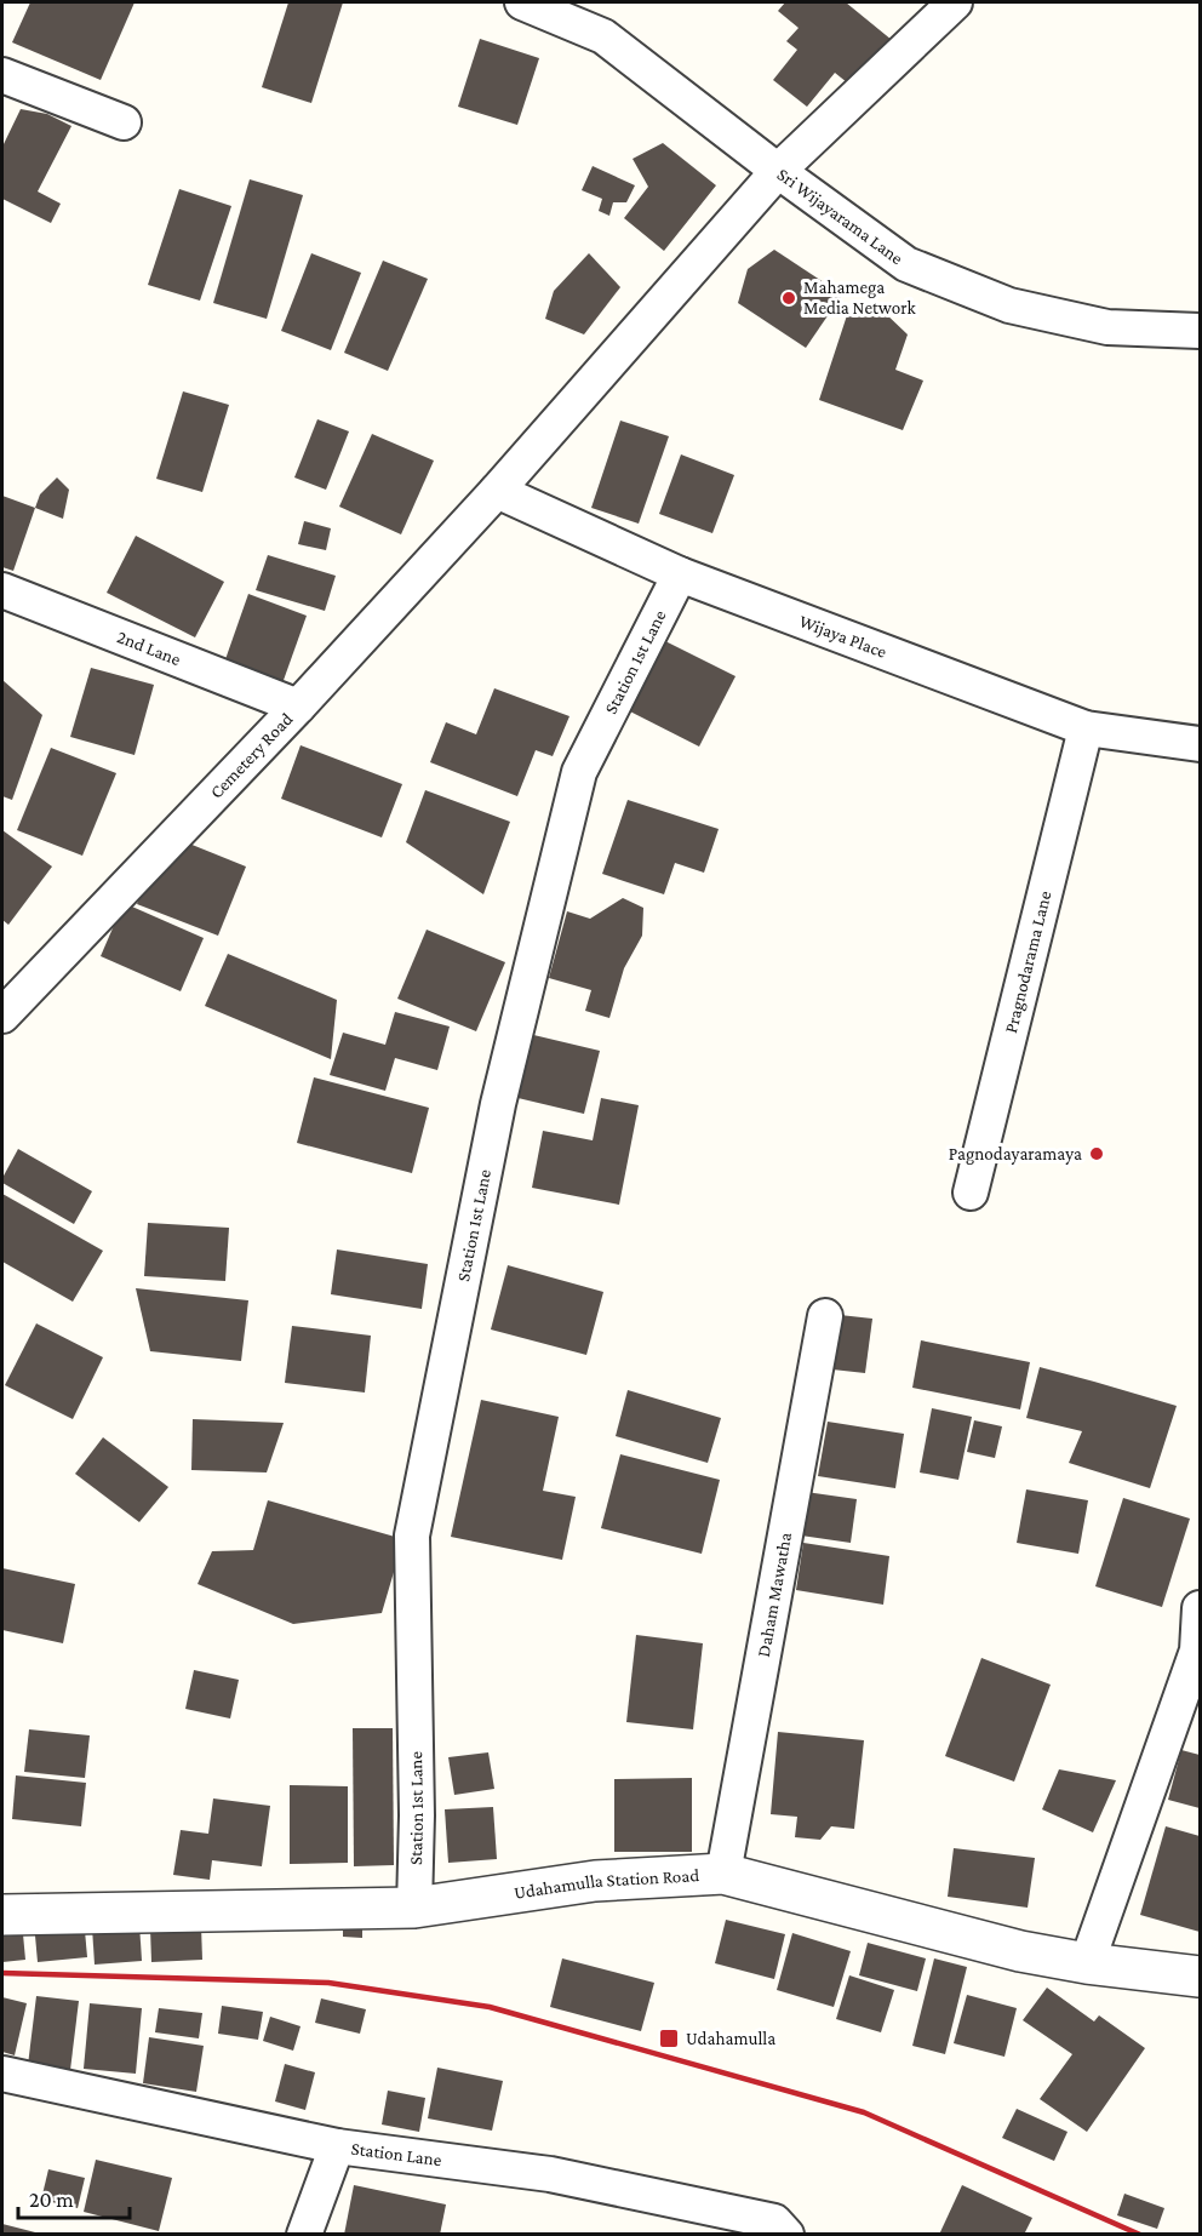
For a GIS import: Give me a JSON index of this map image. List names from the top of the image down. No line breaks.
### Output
{"streets":{"street":["Sri Wijayarama Lane","Wijaya Place","2nd Lane","Station 1st Lane","Cemetery Road","Pragnodarama Lane","Daham Mawatha","Udahamulla Station Road","Station Lane"]},"crossings":[["Sri Wijayarama Lane","Cemetery Road"],["Wijaya Place","Station 1st Lane"],["Wijaya Place","Cemetery Road"],["Wijaya Place","Pragnodarama Lane"],["2nd Lane","Cemetery Road"],["Station 1st Lane","Udahamulla Station Road"],["Daham Mawatha","Udahamulla Station Road"]],"places":{"other":["Mahamega Media Network","Pagnodayaramaya"],"transit":["Udahamulla"]},"scale_bar":"20 m"}
